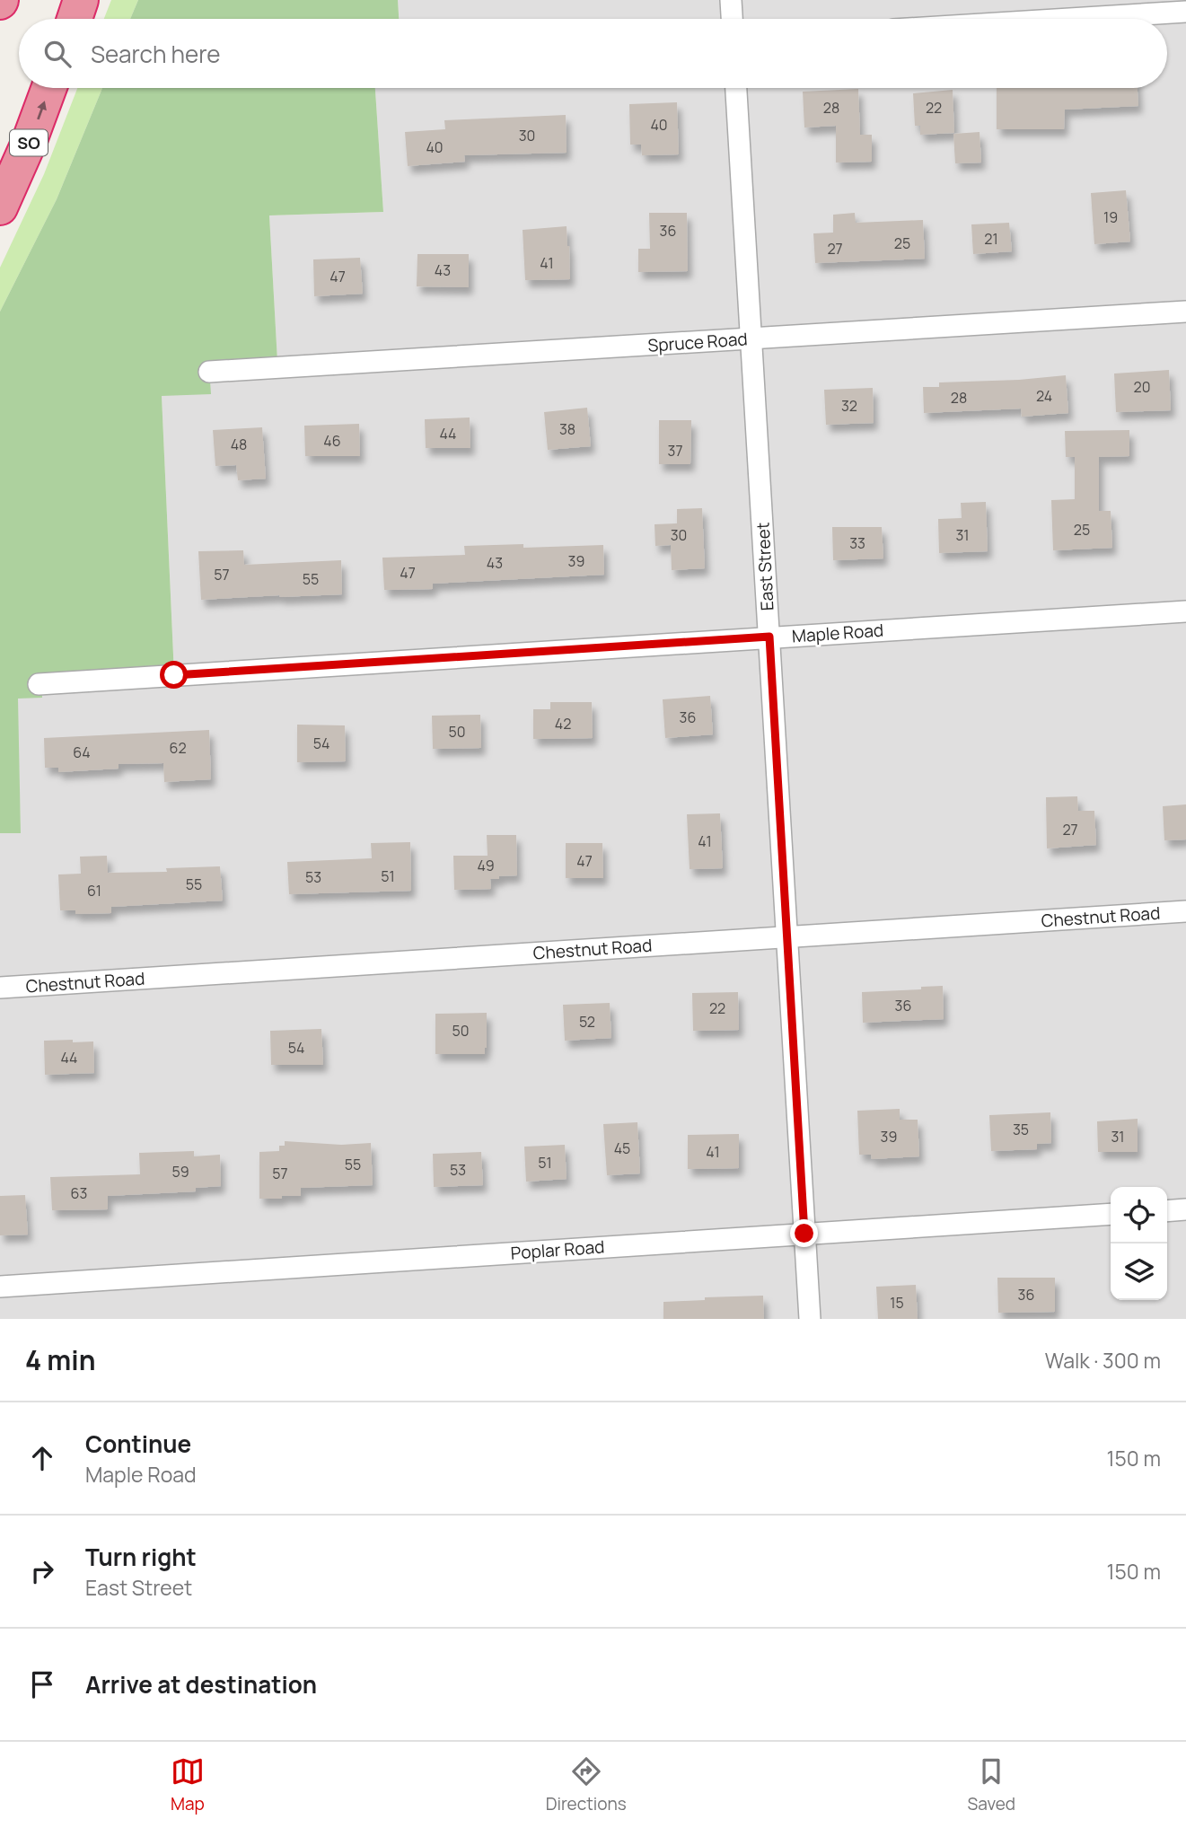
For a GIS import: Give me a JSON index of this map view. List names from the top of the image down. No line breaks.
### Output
{"streets":{"highway":["SO"],"street":["Spruce Road","East Street","Maple Road","Chestnut Road","Poplar Road"]},"crossings":[["Spruce Road","East Street"],["East Street","Maple Road"],["East Street","Chestnut Road"],["East Street","Poplar Road"]],"house_numbers":["28","22","40","30","40","19","36","21","25","27","41","43","47","20","24","28","32","38","44","46","48","37","25","30","31","33","39","43","47","57","55","36","42","50","54","62","64","27","41","47","49","51","53","55","61","36","22","52","50","54","44","35","39","31","45","41","51","55","53","59","57","63","36","15"],"page":{"search":"Search here","heading":["4 min","Walk · 300 m"],"list":[["Continue","Maple Road","150 m"],["Turn right","East Street","150 m"],"Arrive at destination"],"nav":["Map","Directions","Saved"]}}
